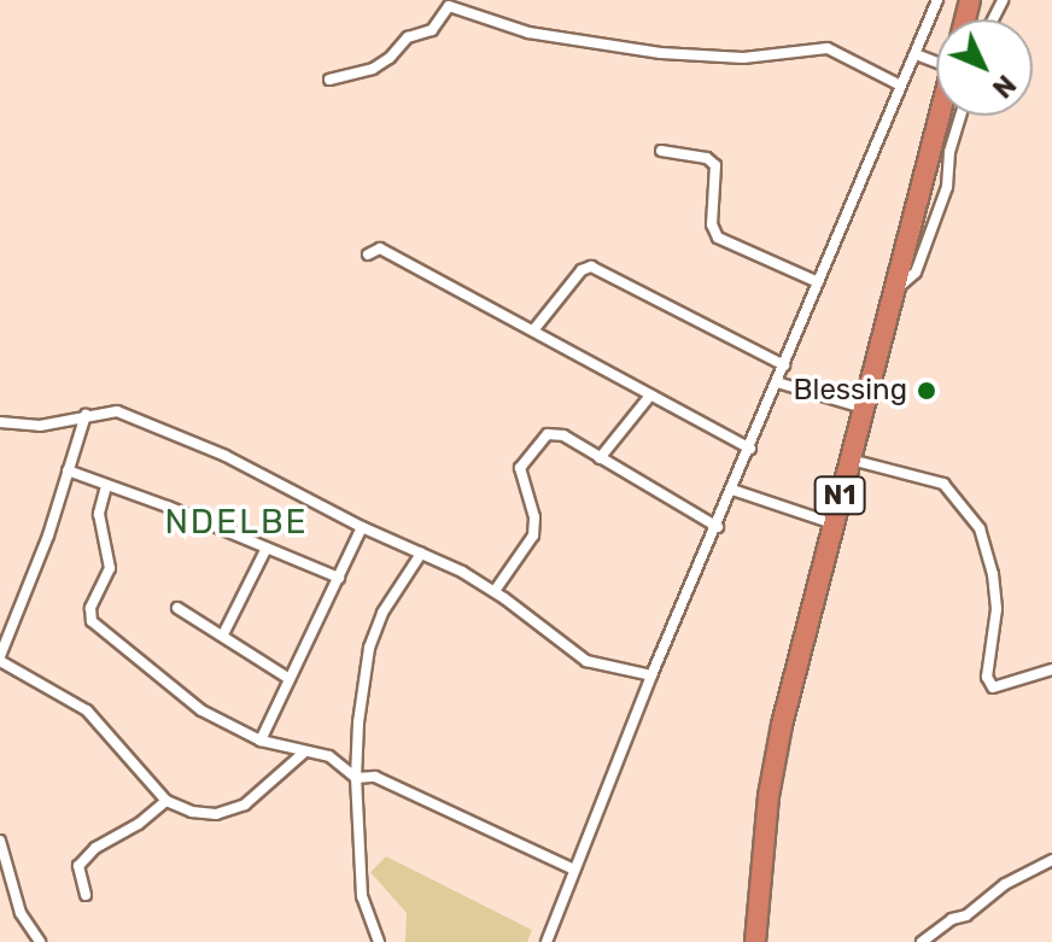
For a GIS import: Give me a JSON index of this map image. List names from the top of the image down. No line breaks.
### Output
{"streets":{"highway":["N1"]},"districts":["NDELBE"],"places":["Blessing"],"north":"bottom right"}
